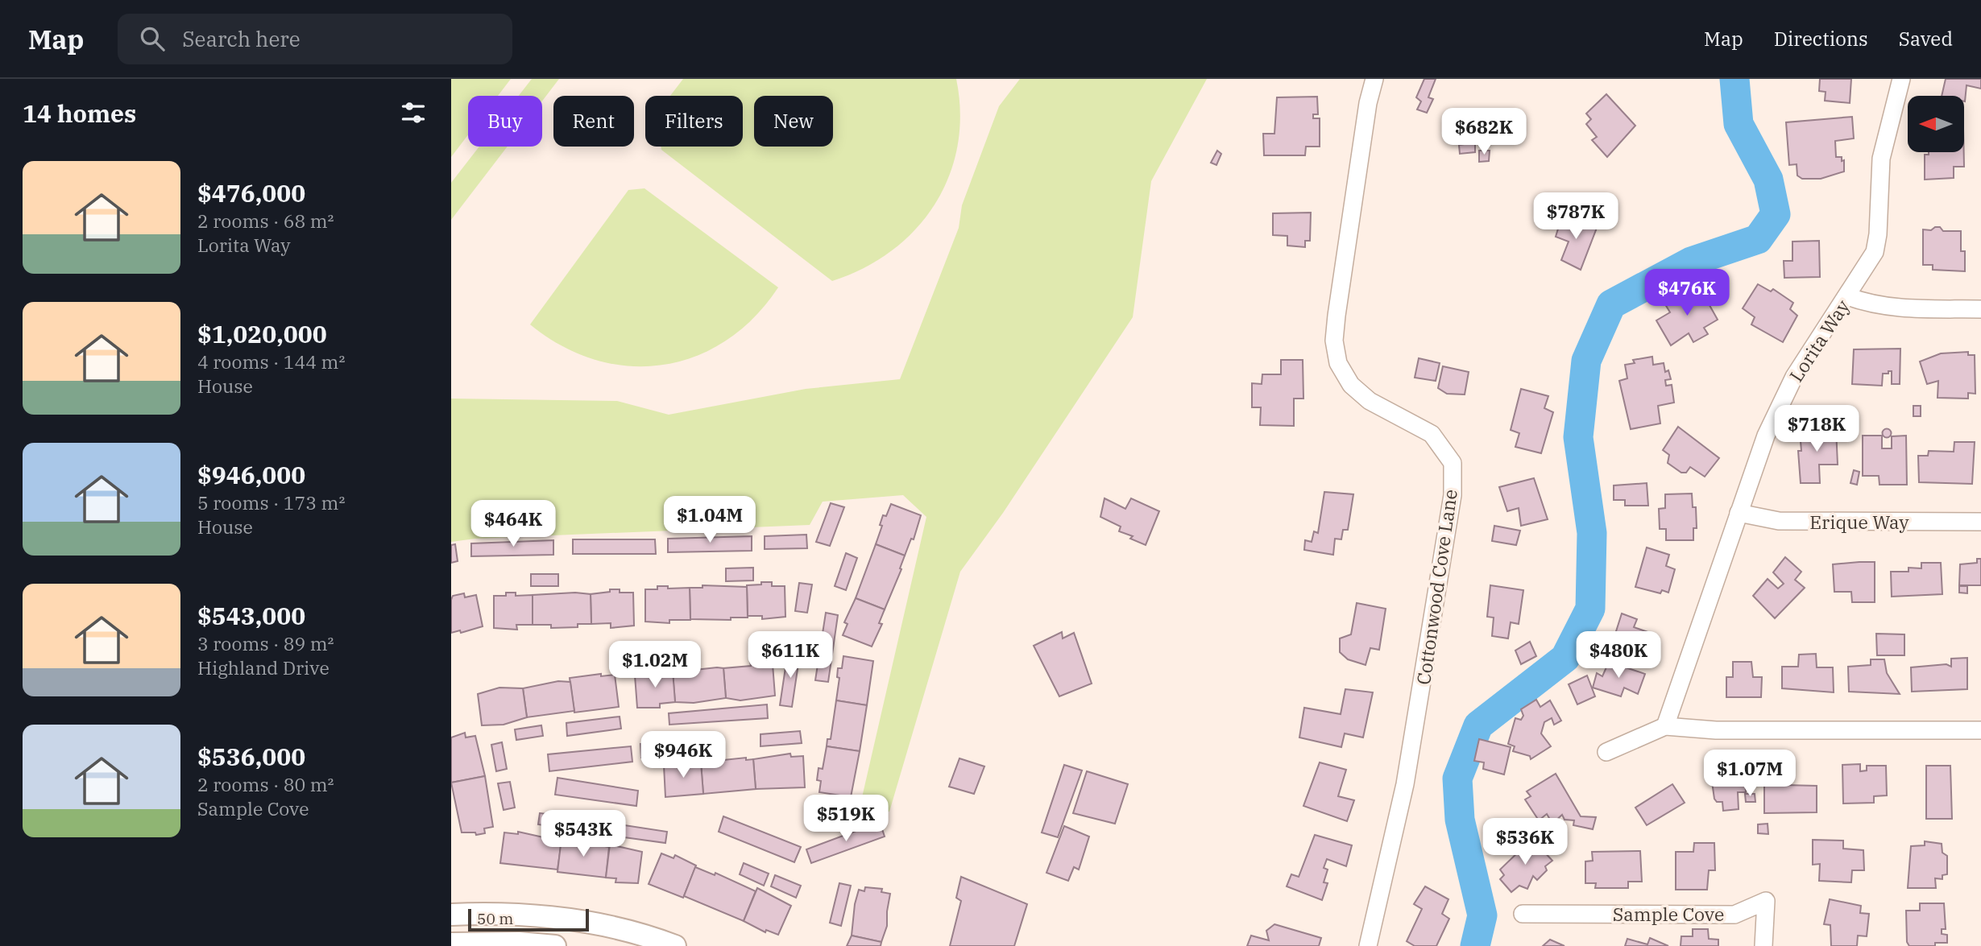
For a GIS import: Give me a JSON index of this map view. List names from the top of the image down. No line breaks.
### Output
{"streets":{"street":["Lorita Way","Erique Way","Cottonwood Cove Lane","Sample Cove"]},"crossings":[["Lorita Way","Erique Way"]],"scale_bar":"50 m","north":"left","page":{"header":"Map","search":"Search here","nav":["Map","Directions","Saved"],"heading":"14 homes","chip":["Buy","Rent","Filters","New"],"price":["$682K","$787K","$476K","$718K","$1.04M","$464K","$611K","$480K","$1.02M","$946K","$1.07M","$519K","$543K","$536K"],"list":[{"name":"$476,000","note":"2 rooms · 68 m² · Lorita Way"},{"name":"$1,020,000","note":"4 rooms · 144 m² · House"},{"name":"$946,000","note":"5 rooms · 173 m² · House"},{"name":"$543,000","note":"3 rooms · 89 m² · Highland Drive"},{"name":"$536,000","note":"2 rooms · 80 m² · Sample Cove"}],"scale":"50 m"}}
